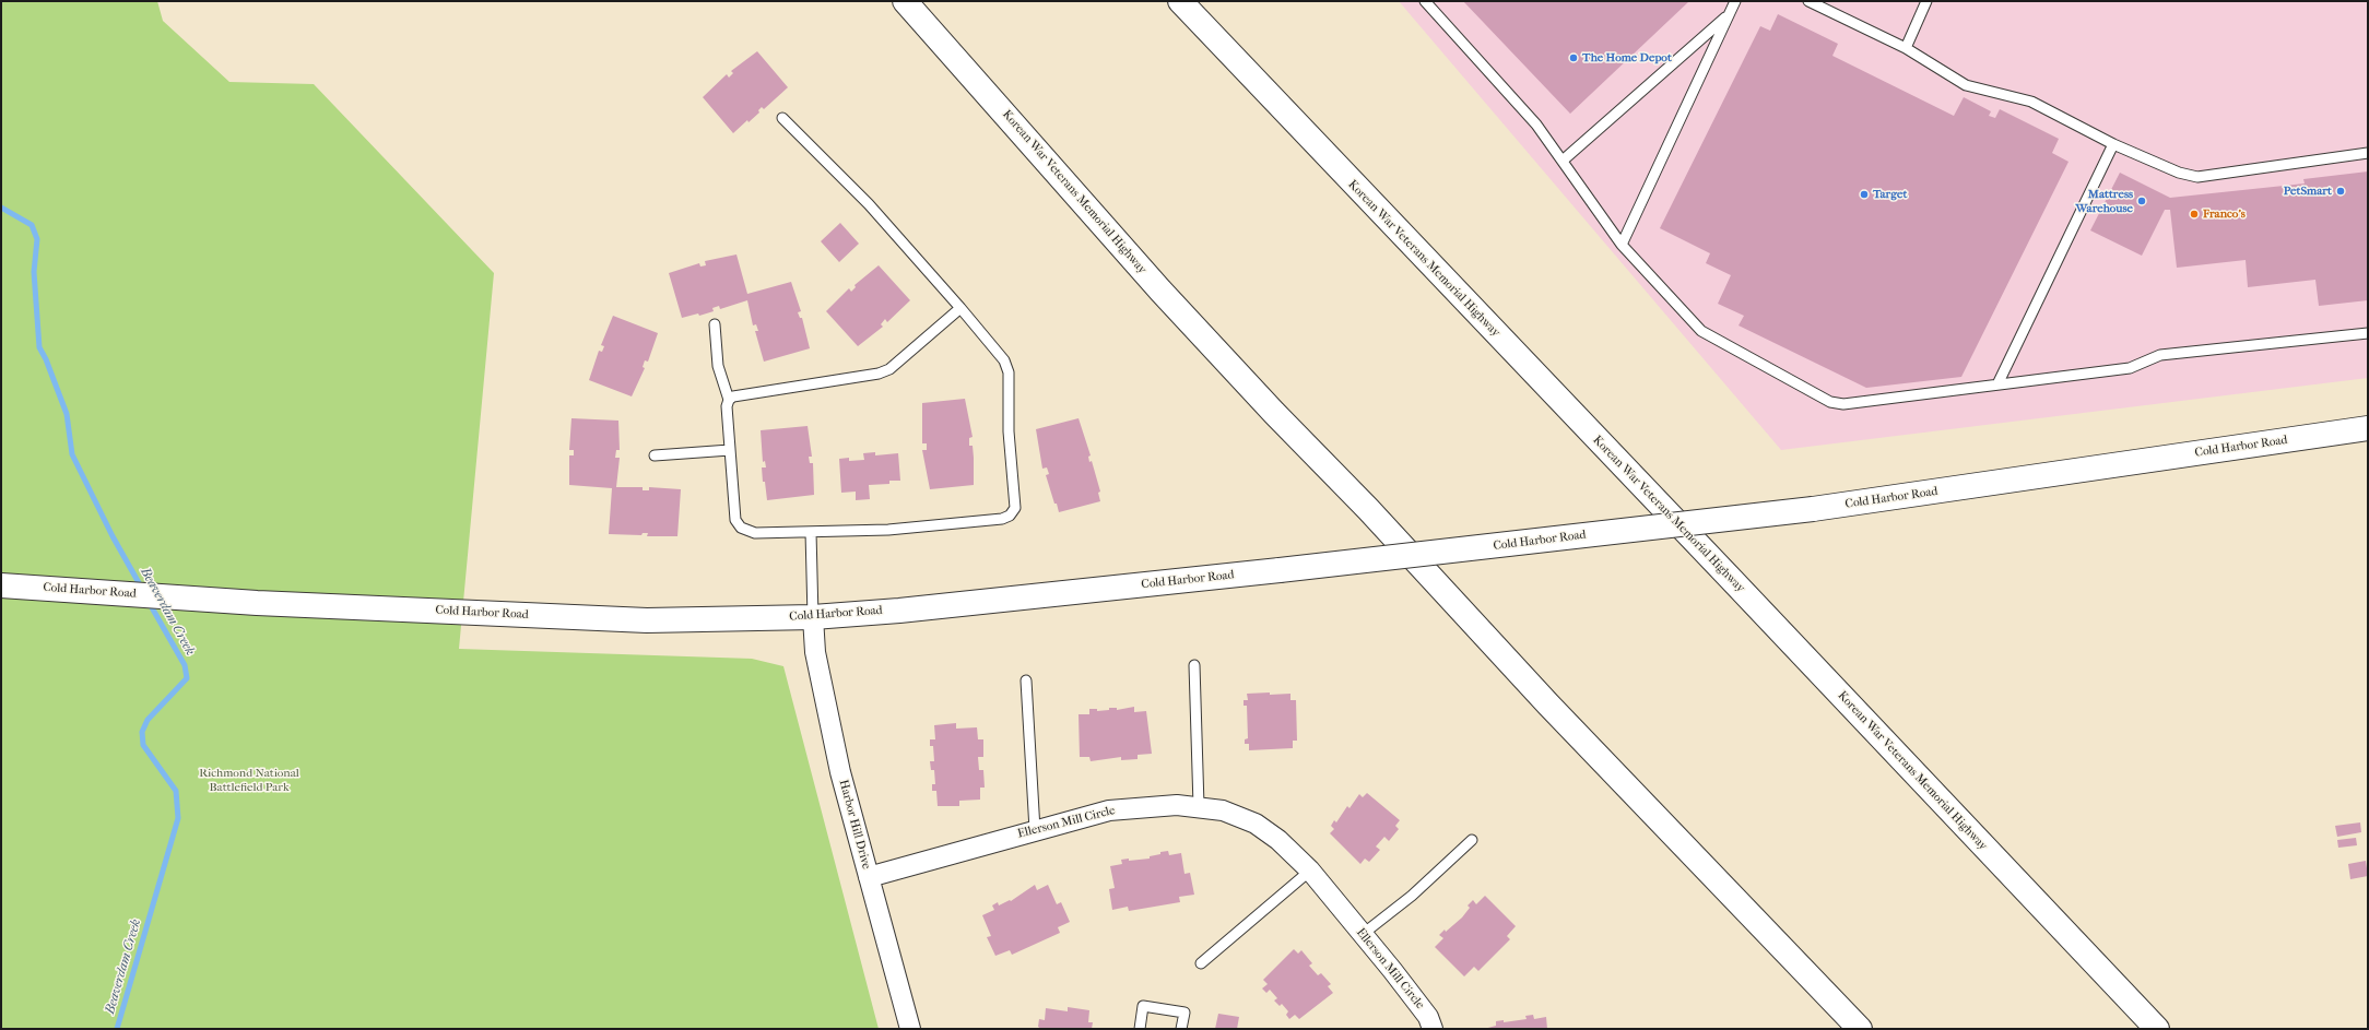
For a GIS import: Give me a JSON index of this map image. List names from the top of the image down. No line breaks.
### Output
{"streets":{"main road":["Korean War Veterans Memorial Highway","Cold Harbor Road"],"street":["Ellerson Mill Circle","Harbor Hill Drive"]},"crossings":[["Cold Harbor Road","Harbor Hill Drive"],["Ellerson Mill Circle","Harbor Hill Drive"]],"water":["Beaverdam Creek"],"parks":["Richmond National Battlefield Park"],"places":["The Home Depot","PetSmart","Target","Mattress Warehouse","Franco's"]}
